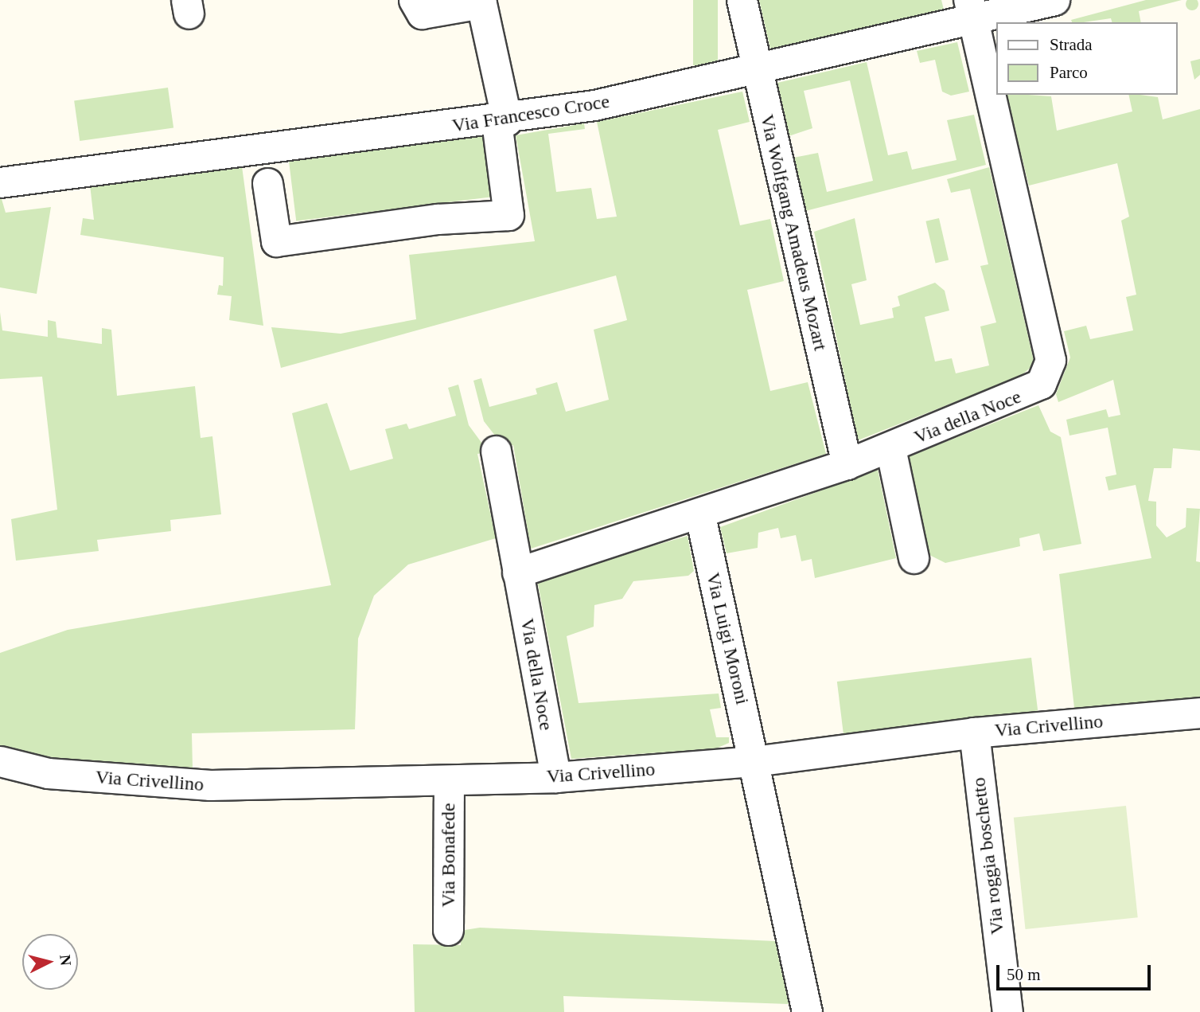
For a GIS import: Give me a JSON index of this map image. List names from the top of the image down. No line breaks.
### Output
{"streets":{"street":["Via Francesco Croce","Via Wolfgang Amadeus Mozart","Via della Noce","Via Luigi Moroni","Via Crivellino","Via Bonafede","Via roggia boschetto"]},"crossings":[["Via Francesco Croce","Via Wolfgang Amadeus Mozart"],["Via Francesco Croce","Via della Noce"],["Via Wolfgang Amadeus Mozart","Via della Noce"],["Via della Noce","Via Luigi Moroni"],["Via della Noce","Via Crivellino"],["Via Luigi Moroni","Via Crivellino"],["Via Crivellino","Via Bonafede"],["Via Crivellino","Via roggia boschetto"]],"legend":["Strada","Parco"],"scale_bar":"50 m","north":"right"}
